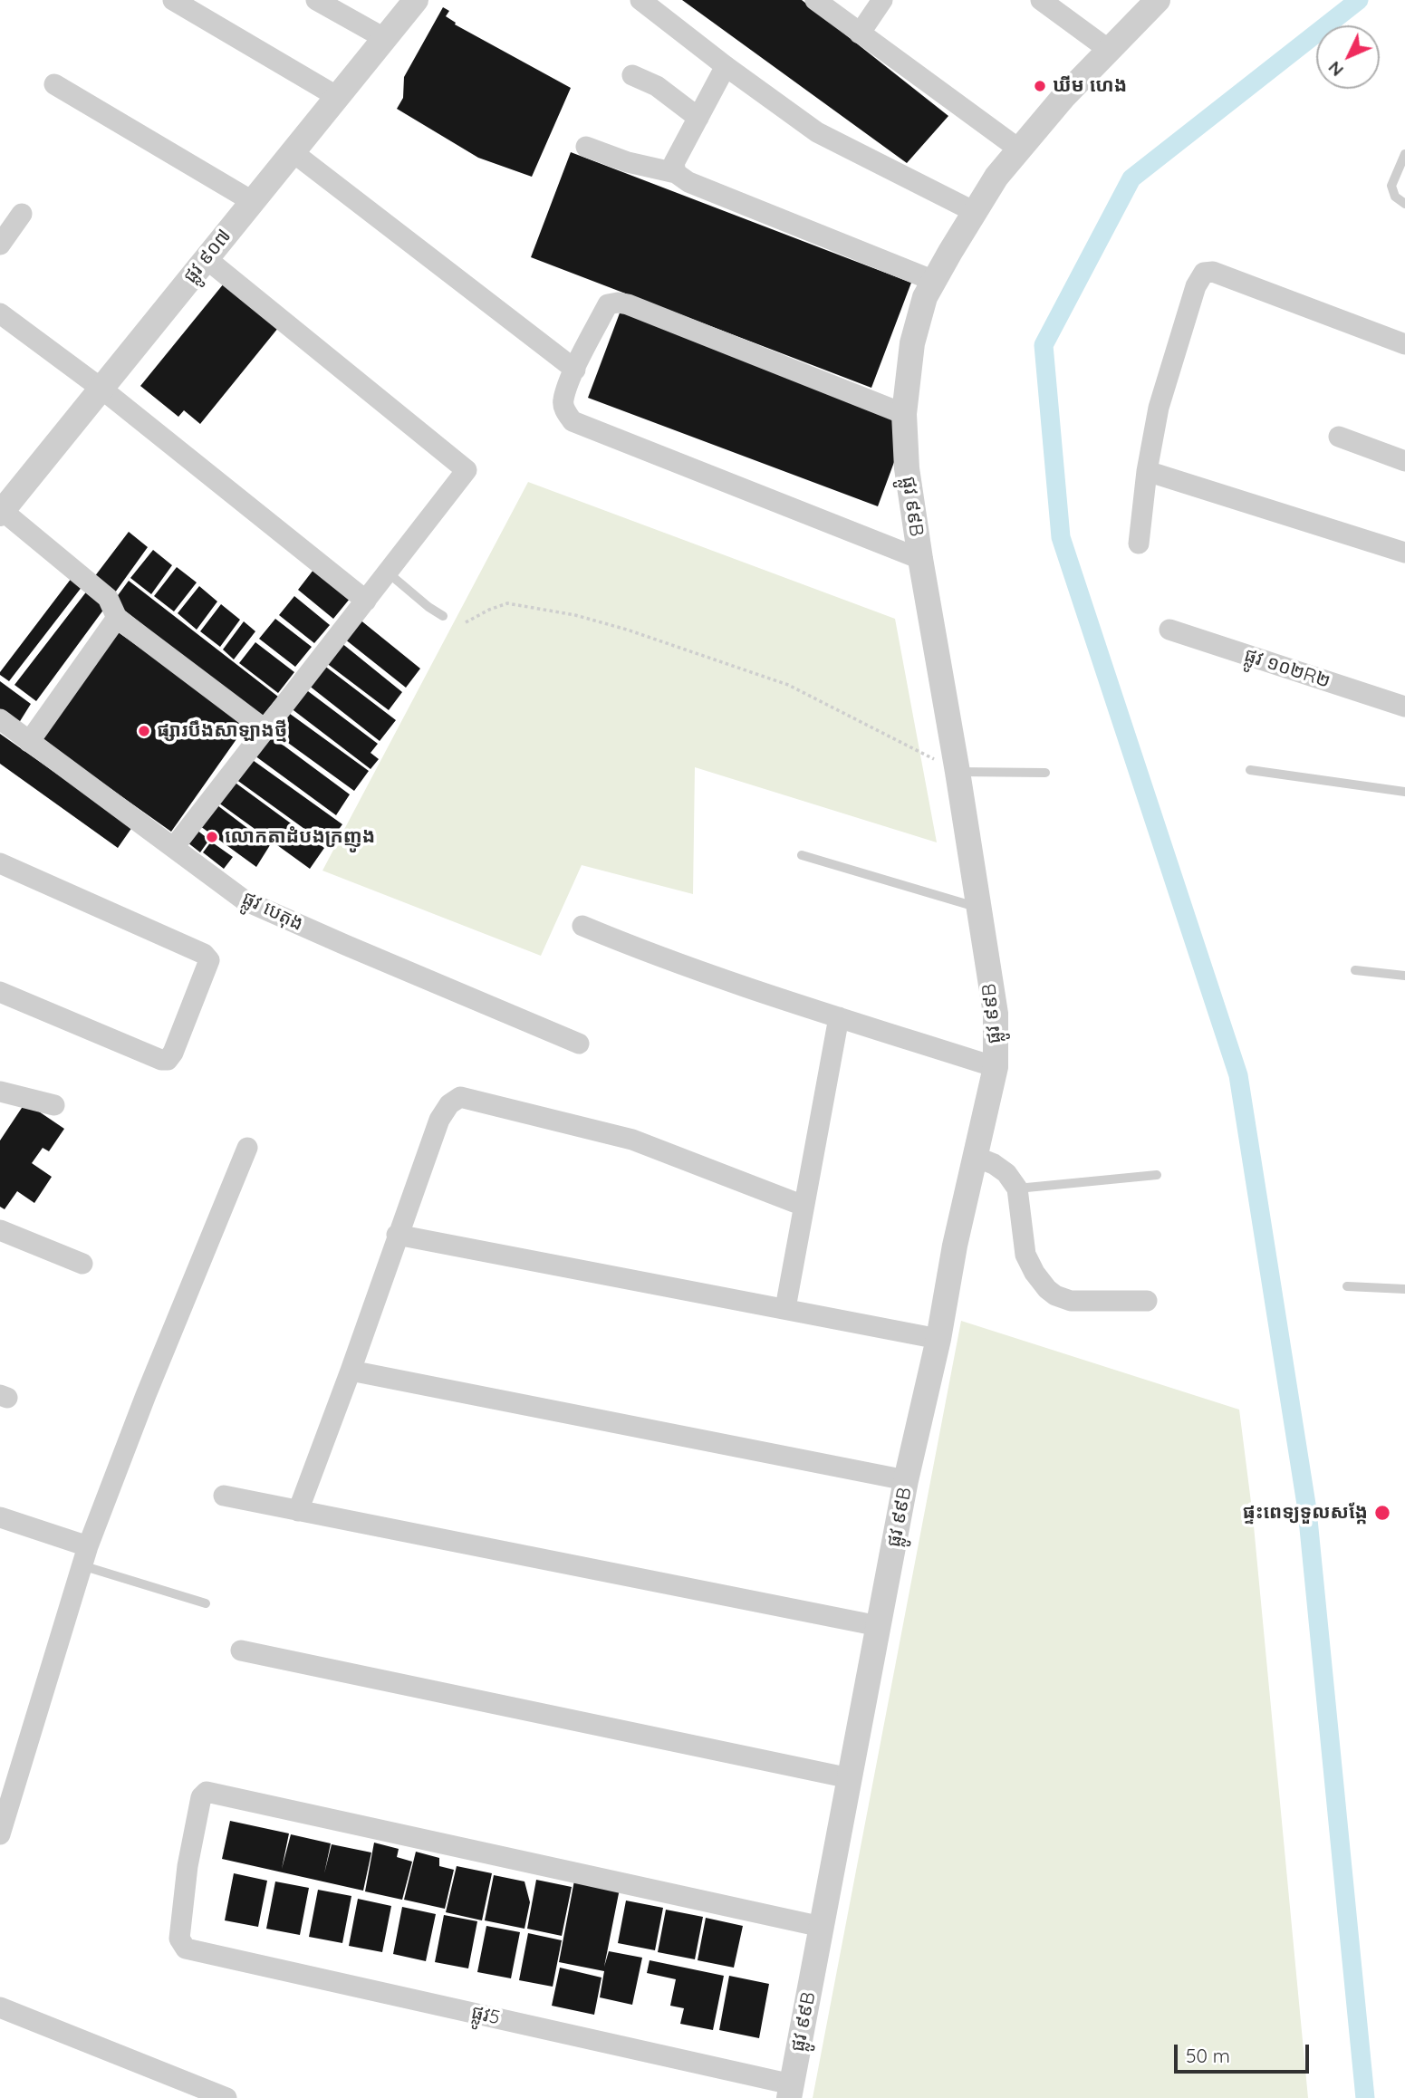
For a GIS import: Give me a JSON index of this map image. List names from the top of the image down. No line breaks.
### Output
{"streets":{"street":["ផ្លូវ ៩០៧","ផ្លូវ ៩៩B","ផ្លូវ ១០២R២","ផ្លូវ បេតុង","ផ្លូវ5"]},"crossings":[["ផ្លូវ ៩៩B","ផ្លូវ5"]],"places":["ឃីម ហេង","ផ្សារបឹងសាឡាងថ្មី","លោកតាដំបងក្រញូង","ផ្ទះពេទ្យទួលសង្កែ"],"scale_bar":"50 m","north":"bottom left"}
